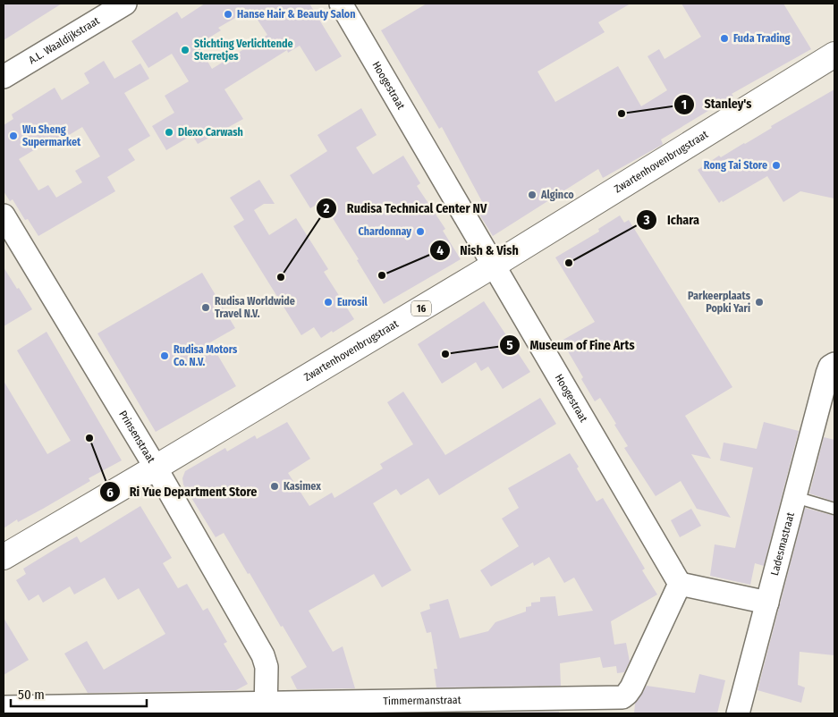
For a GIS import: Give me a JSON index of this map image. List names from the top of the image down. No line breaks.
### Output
{"streets":{"main road":["Zwartenhovenbrugstraat","16"],"street":["A.L. Waaldijkstraat","Hoogestraat","Prinsenstraat","Ladesmastraat","Timmermanstraat"]},"crossings":[["Hoogestraat","Zwartenhovenbrugstraat"],["Hoogestraat","Timmermanstraat"],["Zwartenhovenbrugstraat","Prinsenstraat"],["Prinsenstraat","Timmermanstraat"]],"places":["Hanse Hair & Beauty Salon","Fuda Trading","Stichting Verlichtende Sterretjes","Stanley's","Dlexo Carwash","Wu Sheng Supermarket","Rong Tai Store","Alginco","Chardonnay","Ichara","Nish & Vish","Rudisa Technical Center NV","Eurosil","Parkeerplaats Popki Yari","Rudisa Worldwide Travel N.V.","Museum of Fine Arts","Rudisa Motors Co. N.V.","Ri Yue Department Store","Kasimex"],"scale_bar":"50 m"}
